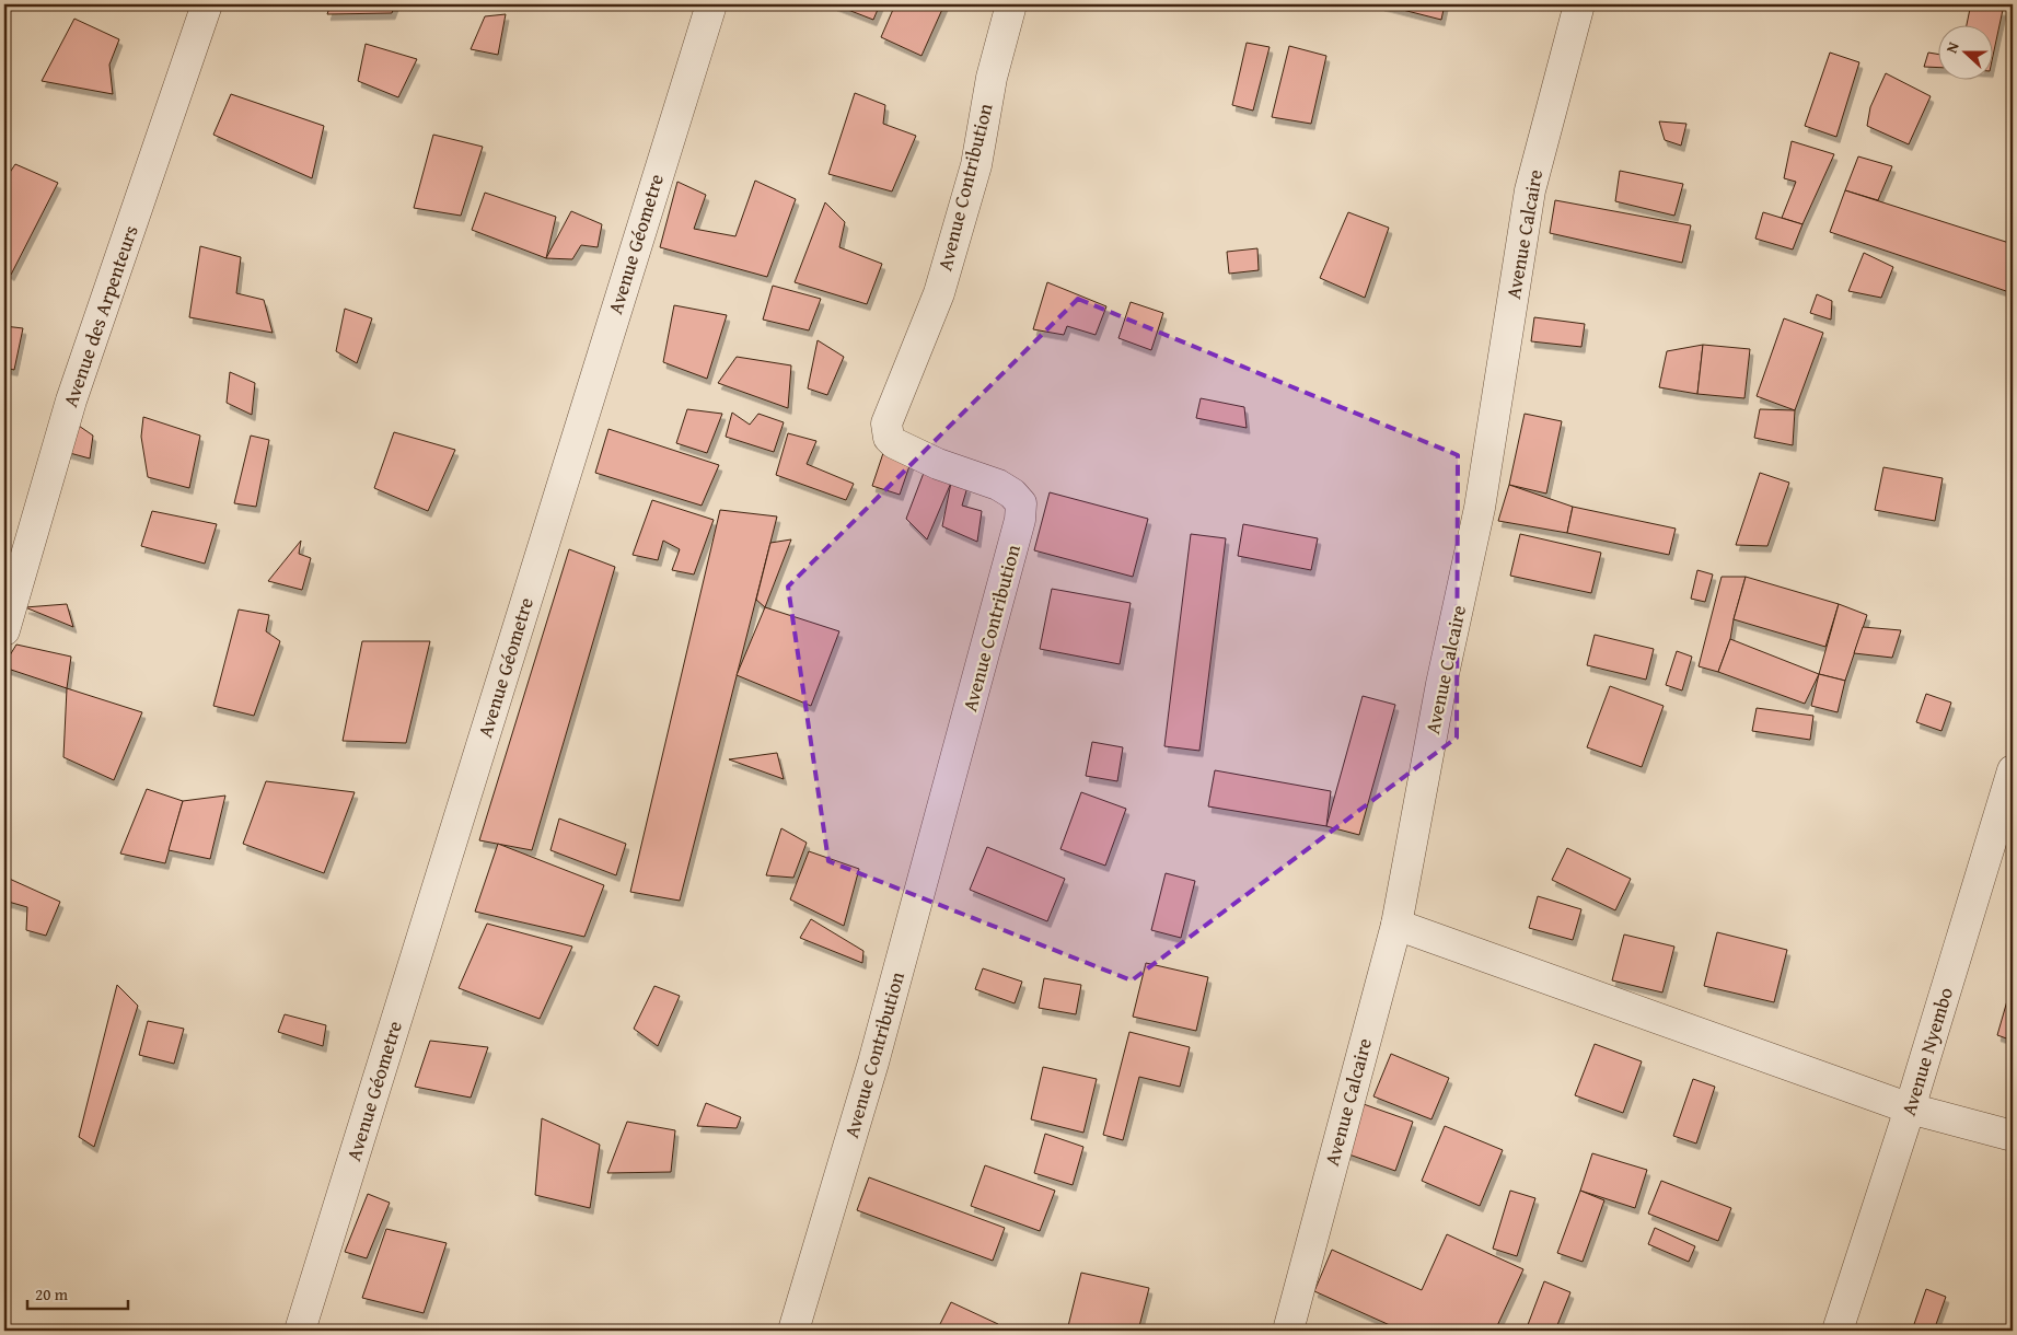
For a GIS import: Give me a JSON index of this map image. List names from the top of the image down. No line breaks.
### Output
{"streets":{"street":["Avenue Contribution","Avenue Calcaire","Avenue Géometre","Avenue des Arpenteurs","Avenue Nyembo"]},"scale_bar":"20 m","north":"left"}
